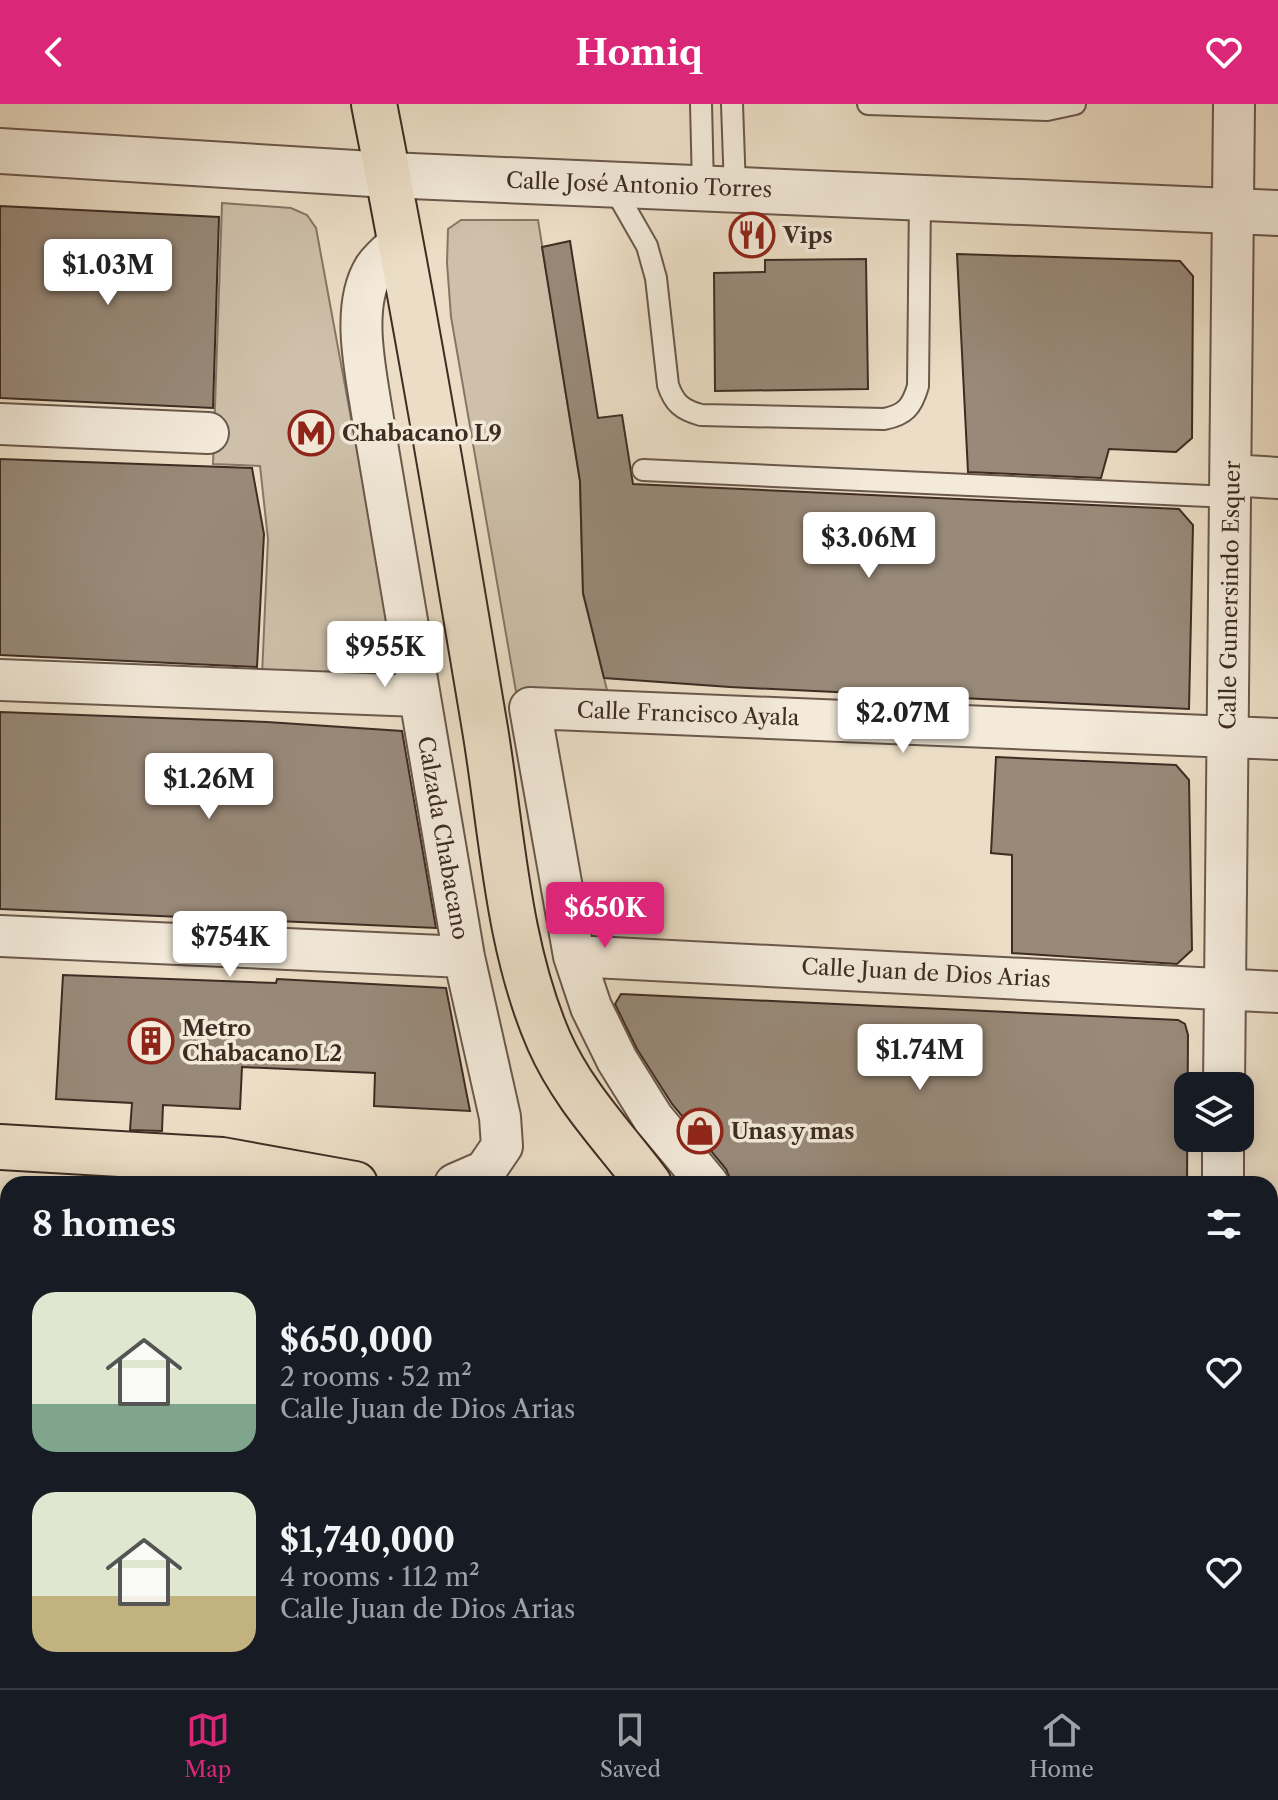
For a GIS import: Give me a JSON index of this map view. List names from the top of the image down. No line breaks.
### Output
{"streets":{"street":["Calle José Antonio Torres","Calle Gumersindo Esquer","Calle Francisco Ayala","Calzada Chabacano","Calle Juan de Dios Arias"]},"crossings":[["Calle José Antonio Torres","Calle Gumersindo Esquer"],["Calle Gumersindo Esquer","Calle Francisco Ayala"],["Calle Gumersindo Esquer","Calle Juan de Dios Arias"],["Calle Francisco Ayala","Calle Juan de Dios Arias"]],"places":{"restaurant":["Vips"],"metro station":["Chabacano L9"],"building":["Metro Chabacano L2"],"shop":["Unas y mas"]},"page":{"header":"Homiq","price":["$1.03M","$3.06M","$955K","$2.07M","$1.26M","$650K","$754K","$1.74M"],"heading":"8 homes","list":[{"name":"$650,000","note":"2 rooms · 52 m² · Calle Juan de Dios Arias"},{"name":"$1,740,000","note":"4 rooms · 112 m² · Calle Juan de Dios Arias"}],"tabs":["Map","Saved","Home"]}}
